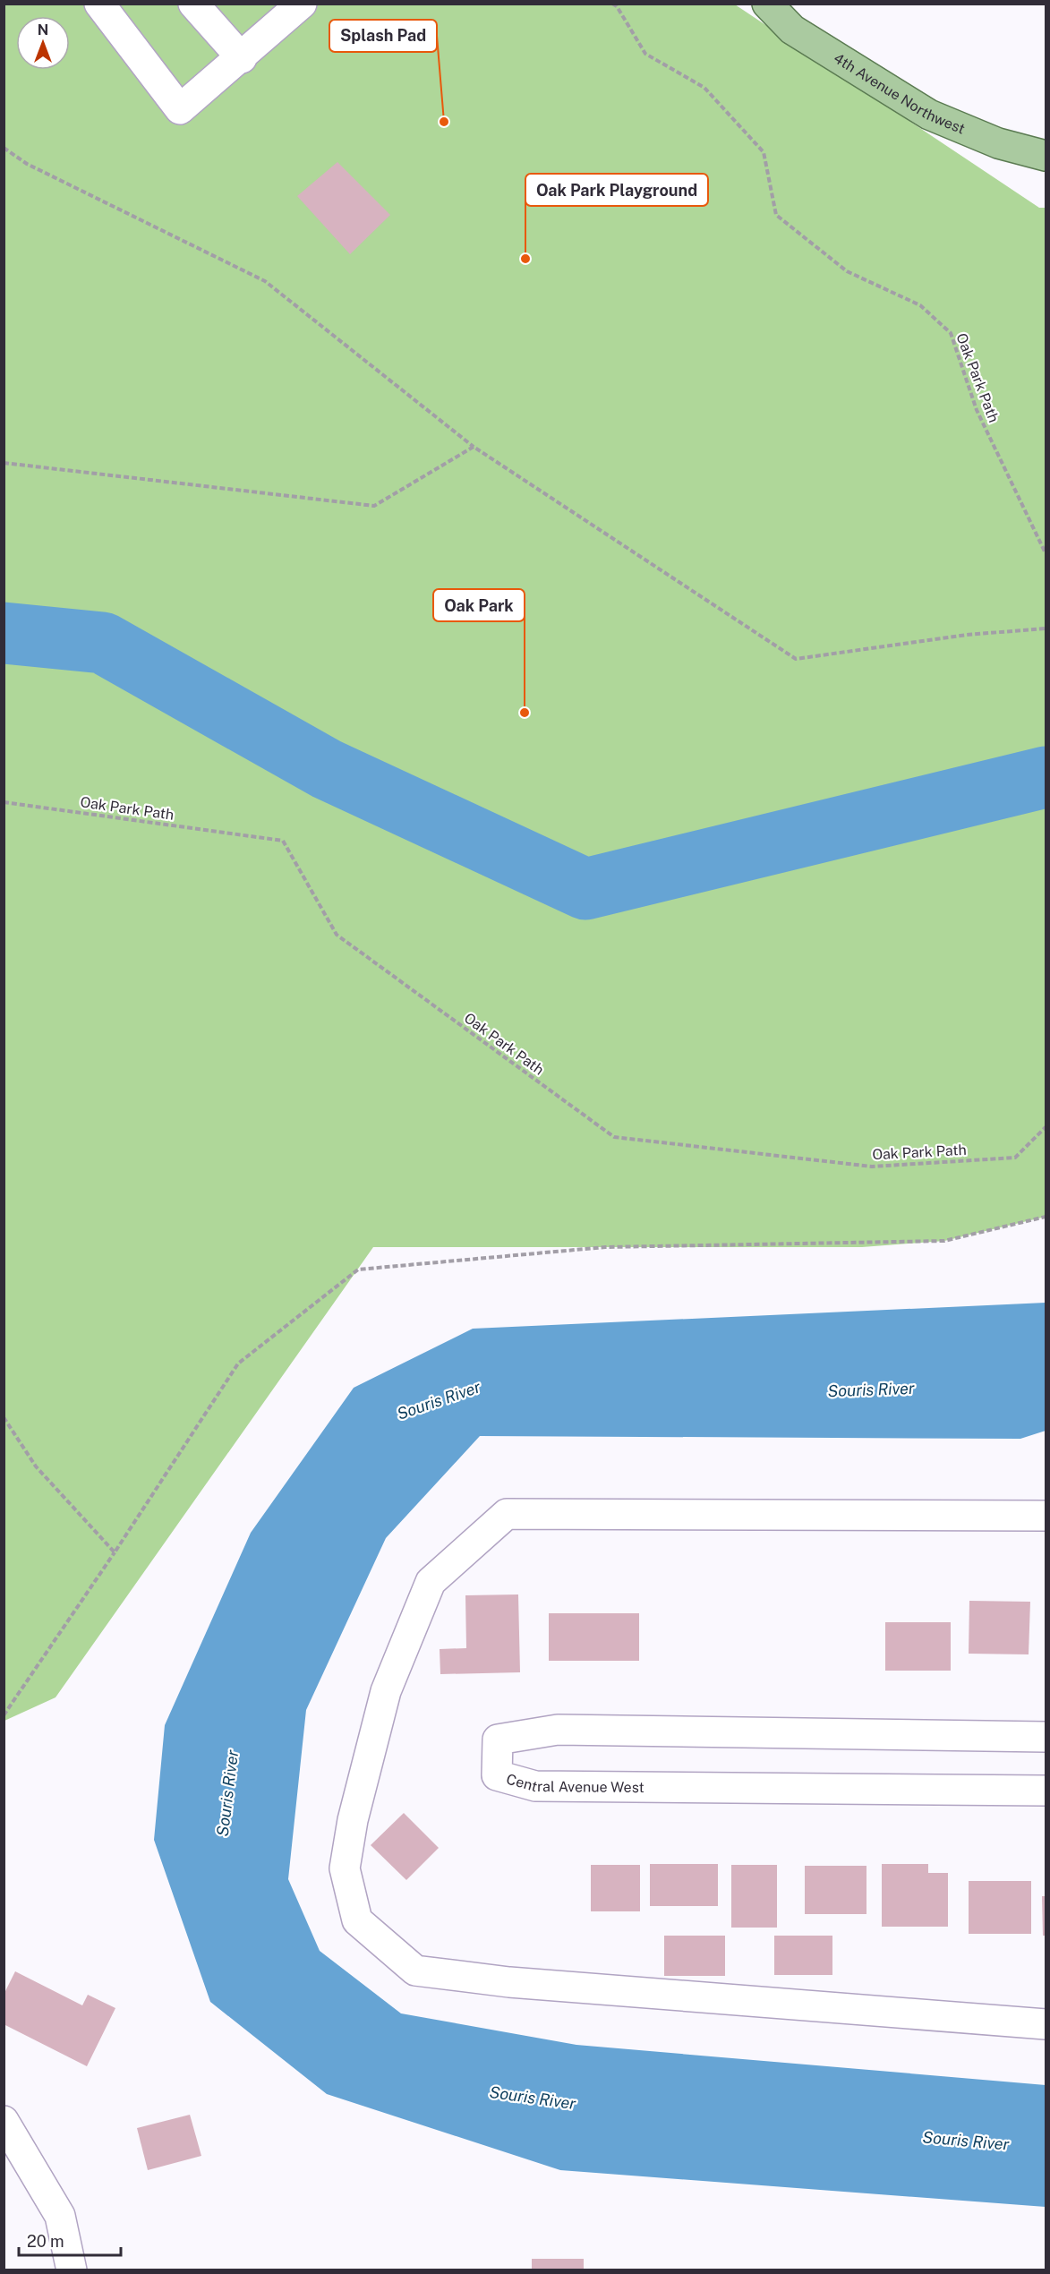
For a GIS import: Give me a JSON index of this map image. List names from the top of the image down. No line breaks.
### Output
{"streets":{"main road":["4th Avenue Northwest"],"street":["Central Avenue West"],"path":["Oak Park Path"]},"water":["Souris River"],"places":["Splash Pad","Oak Park Playground","Oak Park"],"scale_bar":"20 m","north":"top"}
